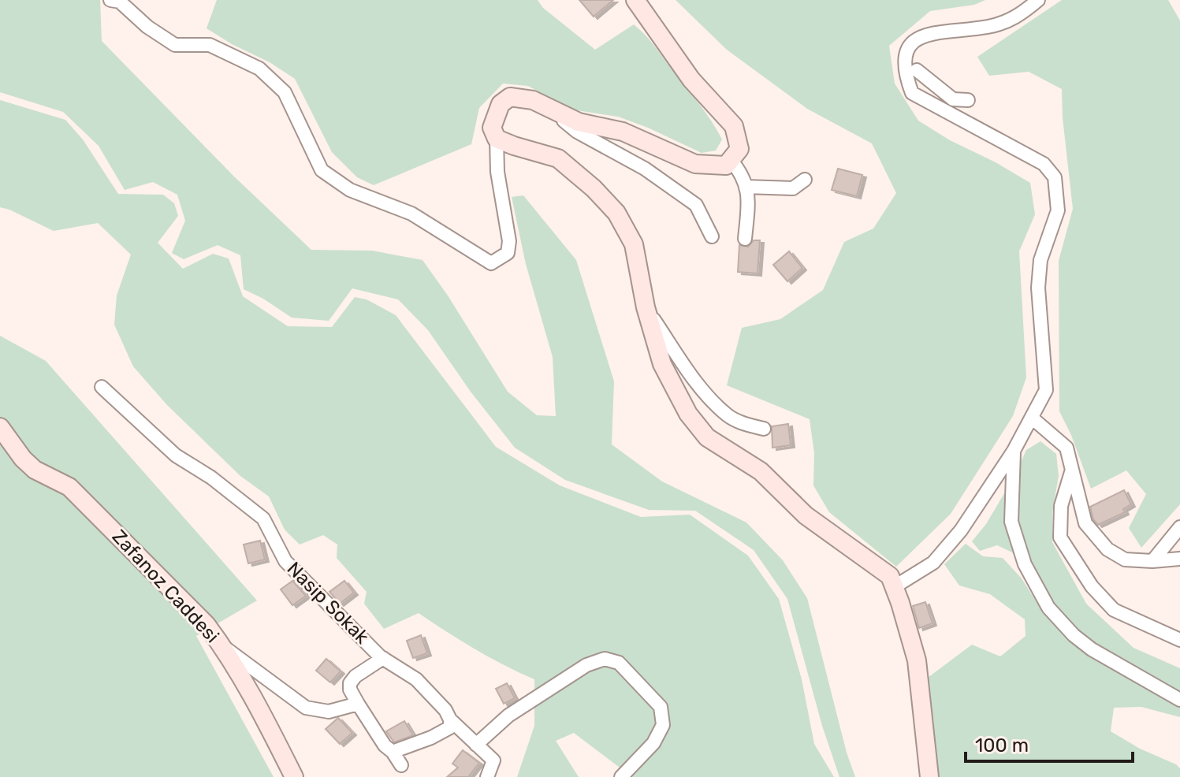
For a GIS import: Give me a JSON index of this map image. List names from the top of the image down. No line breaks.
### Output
{"streets":{"street":["Zafanoz Caddesi","Nasip Sokak"]},"scale_bar":"100 m"}
